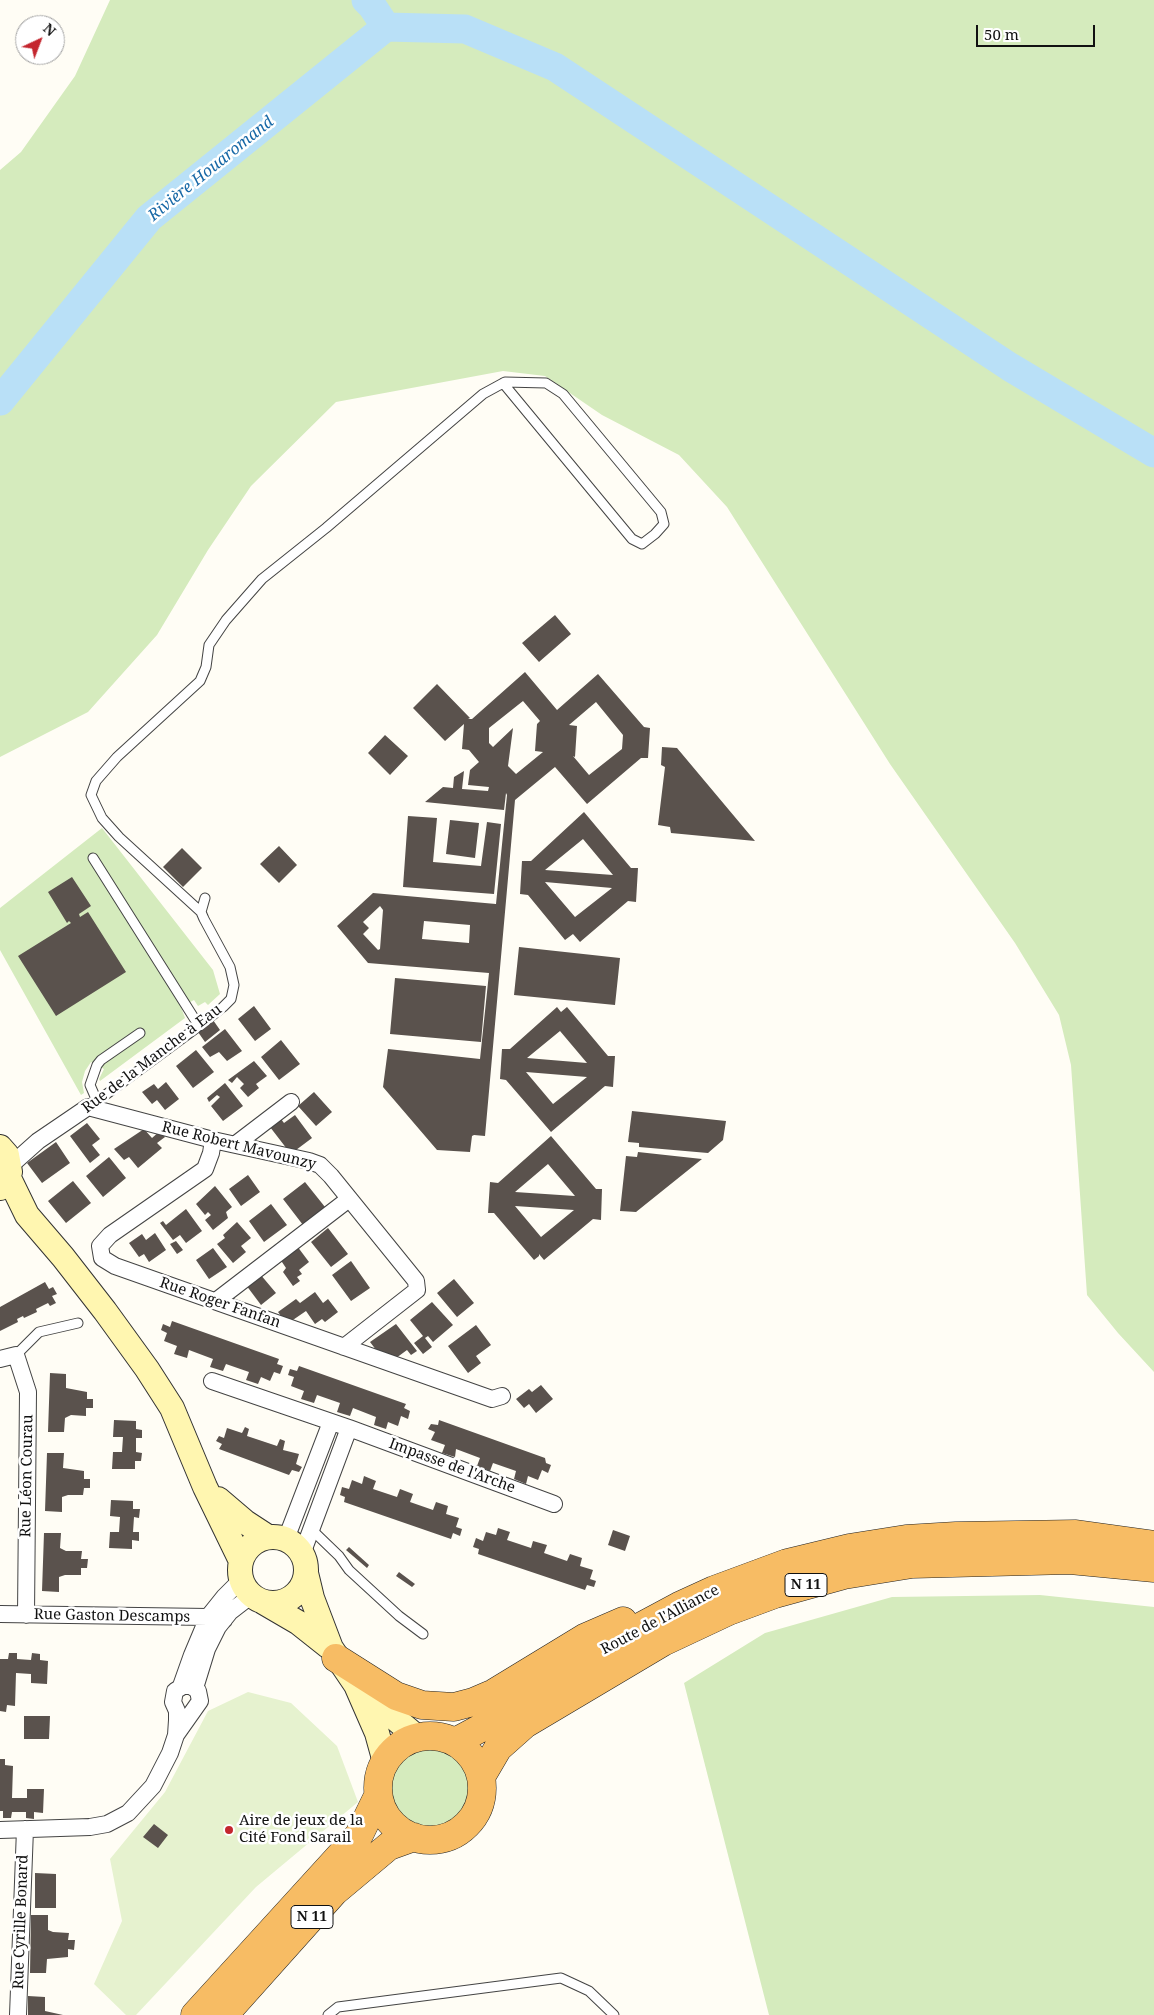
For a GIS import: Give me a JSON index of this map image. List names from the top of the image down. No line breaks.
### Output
{"streets":{"highway":["N 11","Route de l'Alliance"],"street":["Rue de la Manche à Eau","Rue Robert Mavounzy","Rue Roger Fanfan","Impasse de l'Arche","Rue Léon Courau","Rue Gaston Descamps","Rue Cyrille Bonard"]},"crossings":[["Rue de la Manche à Eau","Rue Robert Mavounzy"],["Rue Robert Mavounzy","Rue Roger Fanfan"],["Rue Léon Courau","Rue Gaston Descamps"],["N 11","Route de l'Alliance"]],"water":["Rivière Houaromand"],"places":["Aire de jeux de la Cité Fond Sarail"],"scale_bar":"50 m","north":"top right"}
